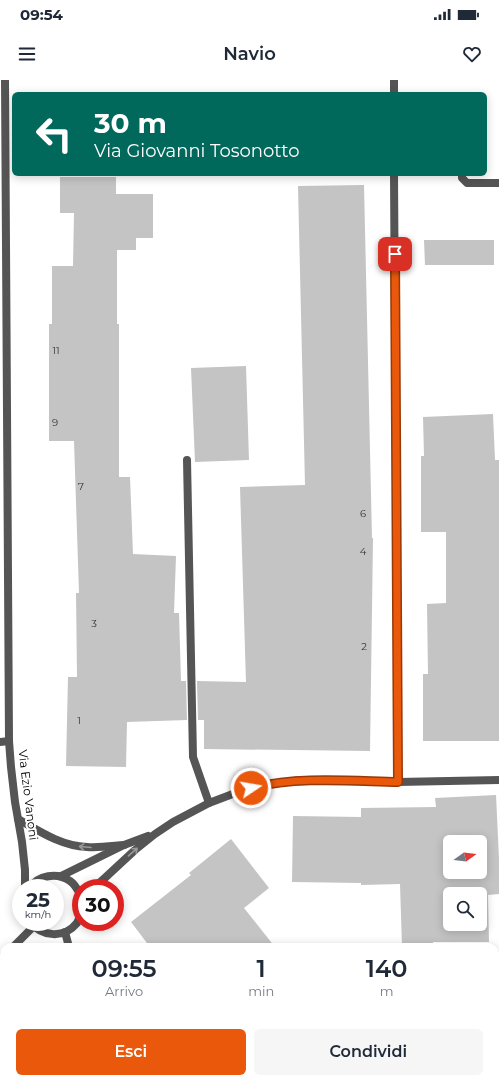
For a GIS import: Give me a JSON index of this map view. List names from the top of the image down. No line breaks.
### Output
{"streets":{"street":["Via Ezio Vanoni"]},"house_numbers":["11","9","7","6","4","3","2","1"],"north":"right","page":{"status":"09:54","header":"Navio","turn":["30 m","Via Giovanni Tosonotto"],"speed":"25 km/h","limit":"30","eta":["09:55","Arrivo","1","min","140","m"],"buttons":["Esci","Condividi"]}}
